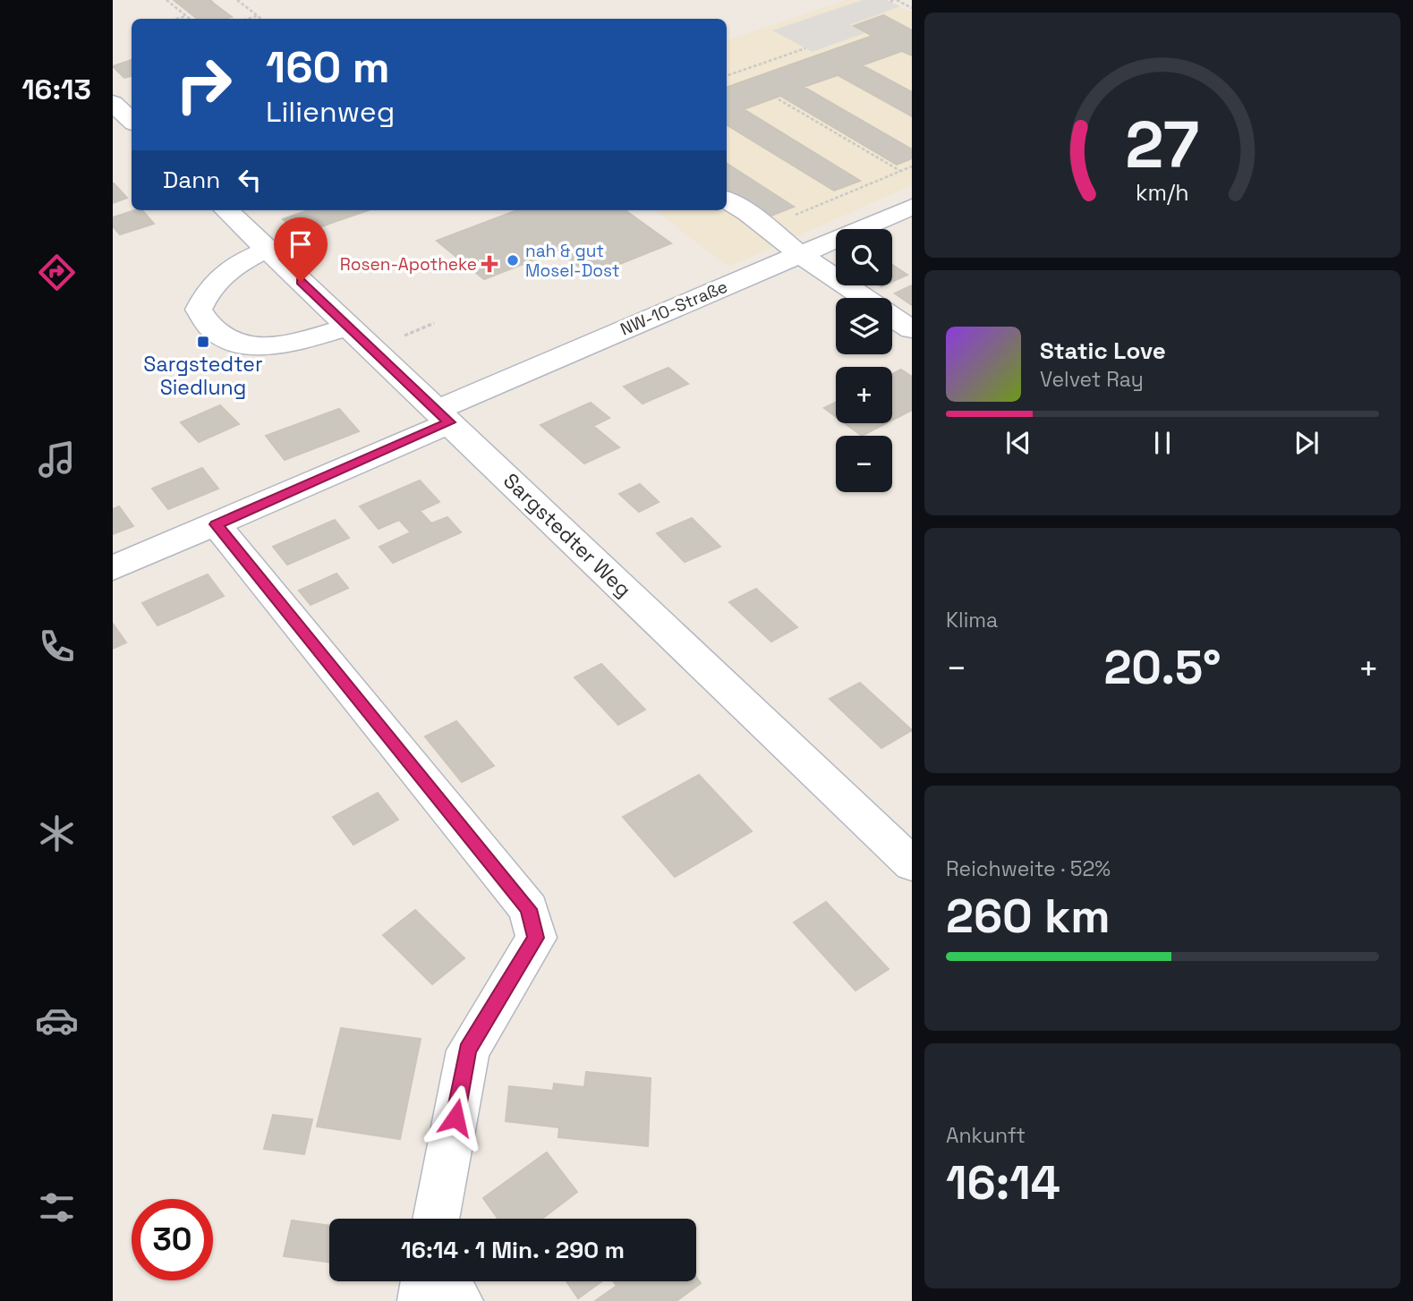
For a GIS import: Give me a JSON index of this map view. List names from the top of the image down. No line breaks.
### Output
{"streets":{"street":["NW-10-Straße","Sargstedter Weg"]},"crossings":[["NW-10-Straße","Sargstedter Weg"]],"places":{"other":["nah & gut Mosel-Dost"],"health":["Rosen-Apotheke"],"transit":["Sargstedter Siedlung"]},"page":{"tabs":"16:13","turn":["160 m","Lilienweg"],"then":"Dann","map_buttons":["+","−"],"song":["Static Love","Velvet Ray"],"tile":["Klima",["Reichweite · 52%","260 km"],["Ankunft","16:14"]],"heat":["−","20.5°","+"],"limit":"30","trip":"16:14 · 1 Min. · 290 m","gauge":["27","km/h"]}}
